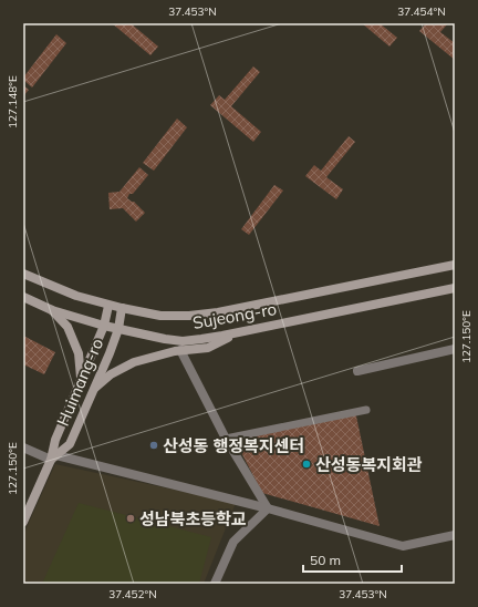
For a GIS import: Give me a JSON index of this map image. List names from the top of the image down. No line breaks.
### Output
{"streets":{"main road":["Sujeong-ro","Huimang-ro"]},"crossings":[["Sujeong-ro","Huimang-ro"]],"places":["산성동 행정복지센터","산성동복지회관","성남북초등학교"],"scale_bar":"50 m","coordinates":["37.453°N","37.454°N","127.148°E","127.150°E","37.452°N"]}
